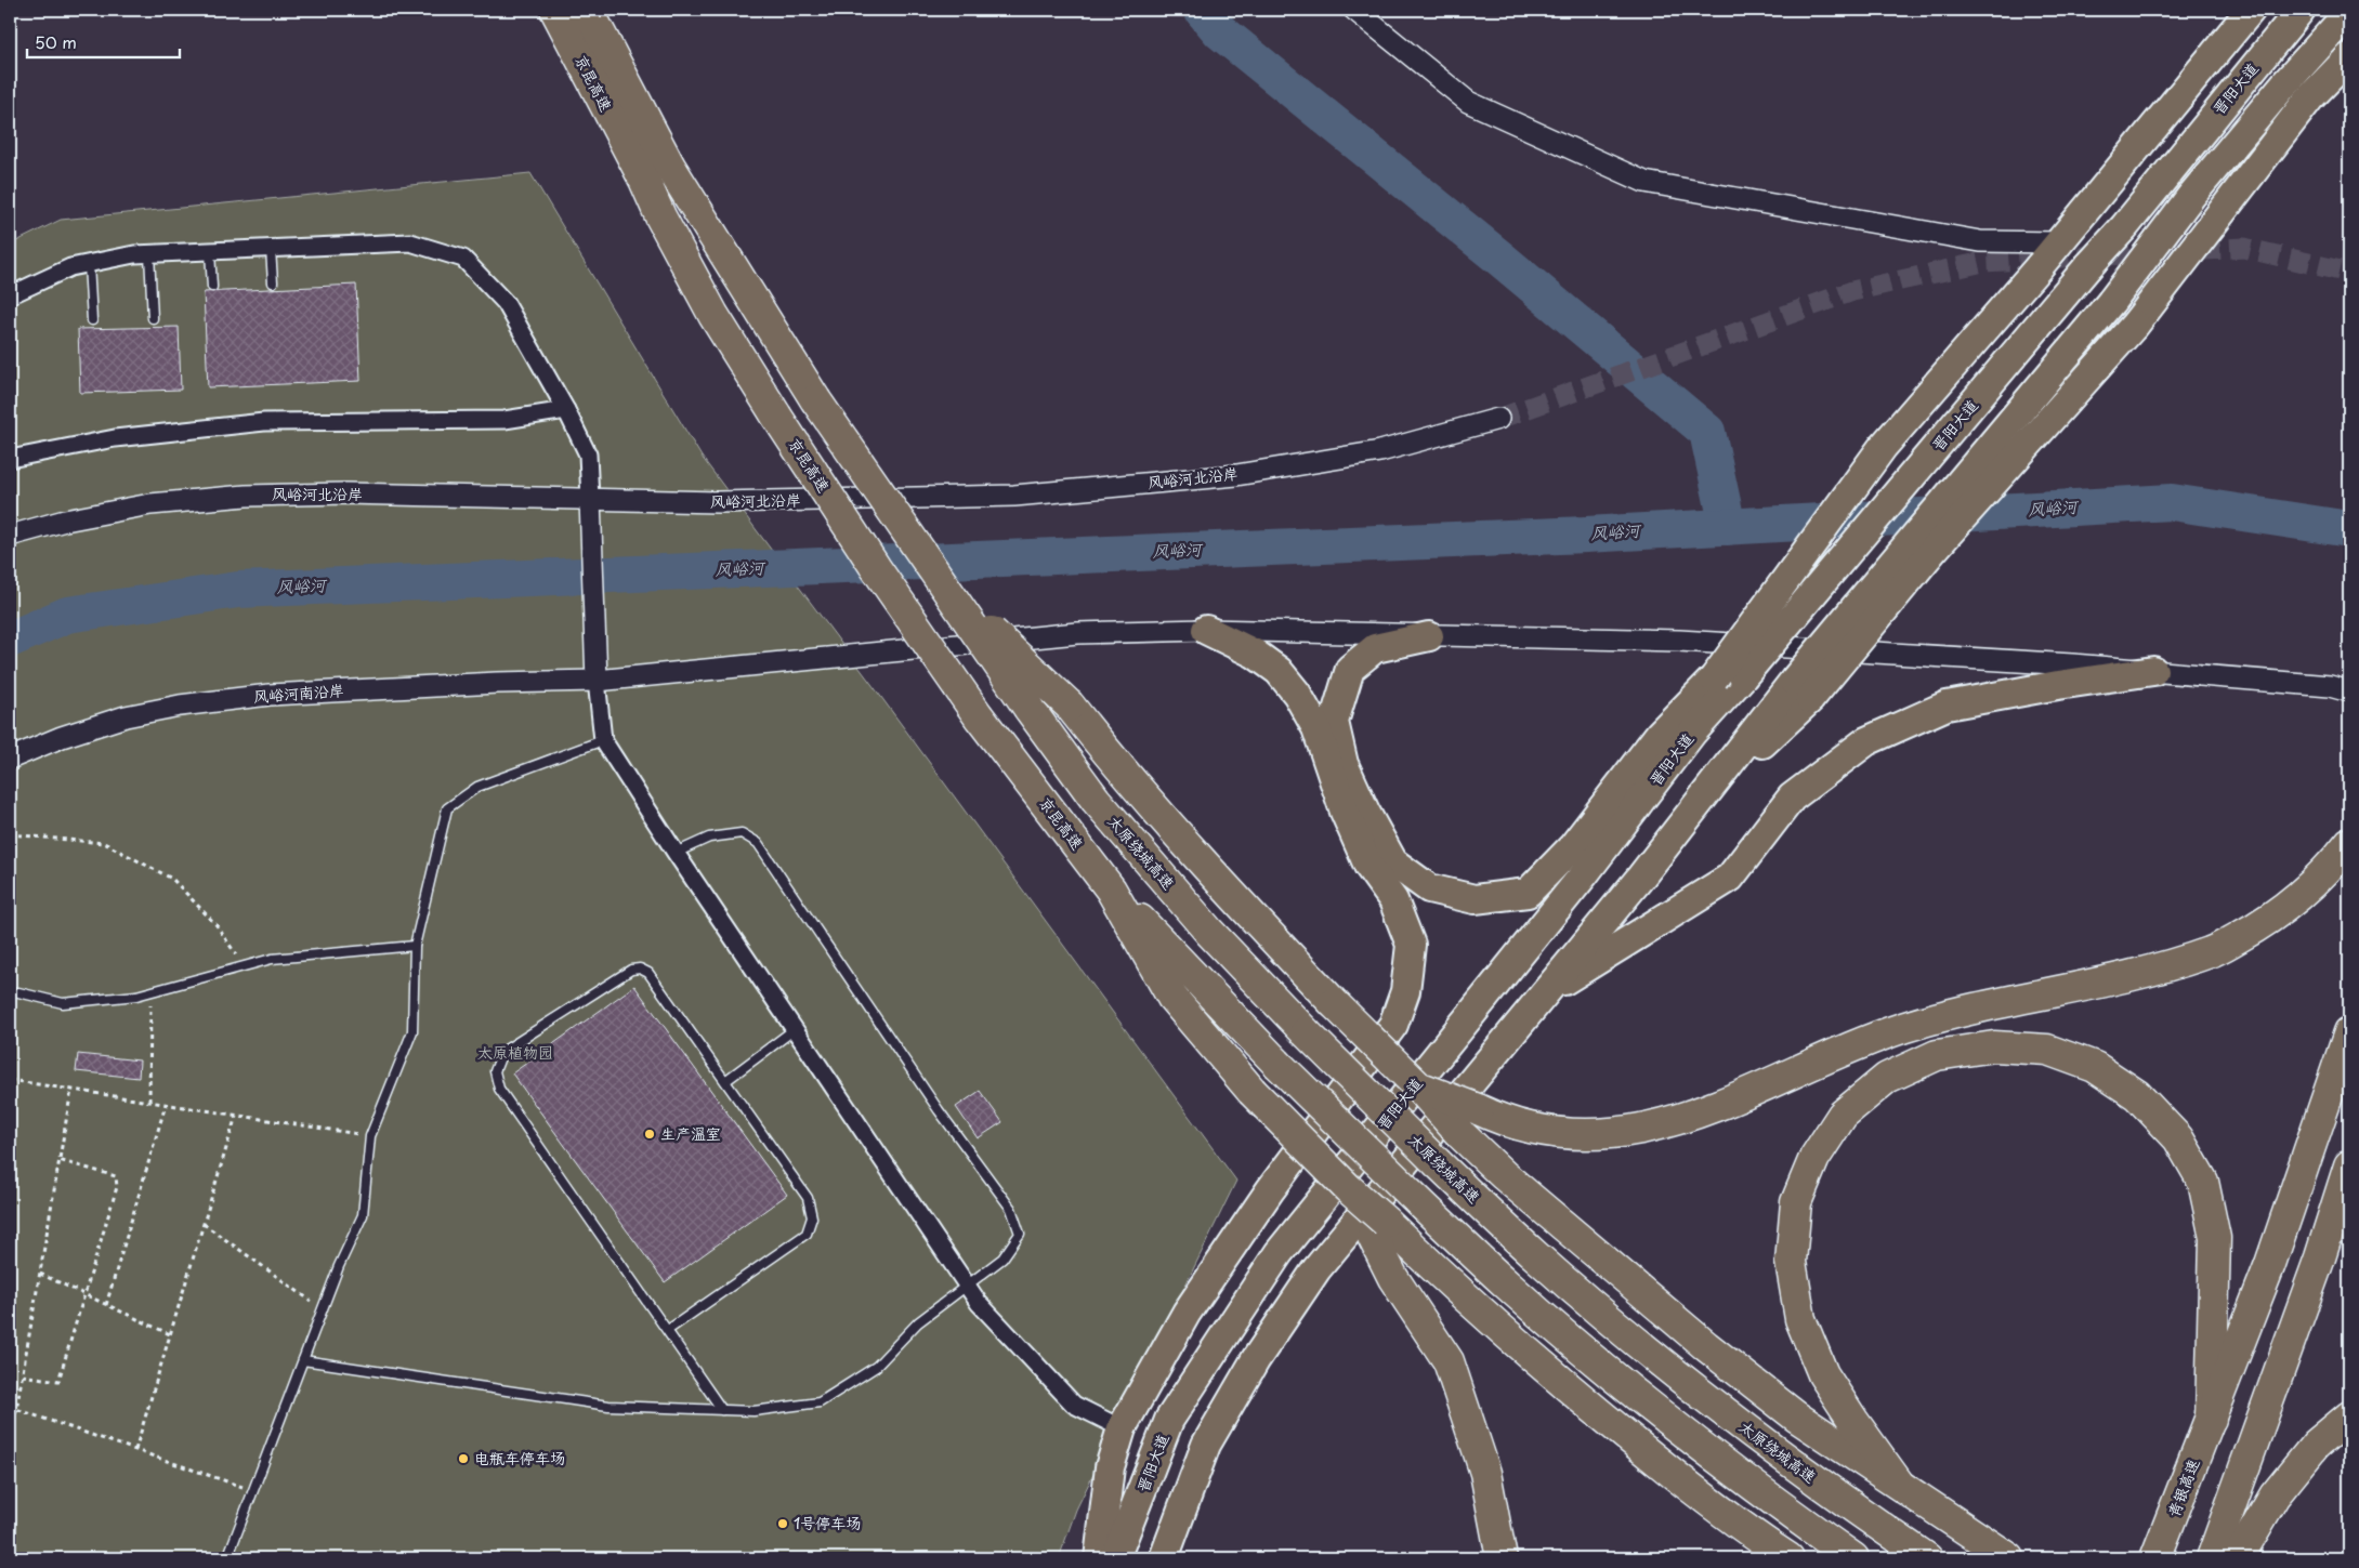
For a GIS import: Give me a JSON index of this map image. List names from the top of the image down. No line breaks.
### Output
{"streets":{"highway":["京昆高速","晋阳大道","太原绕城高速","青银高速"],"street":["风峪河北沿岸","风峪河南沿岸"]},"crossings":[["京昆高速","太原绕城高速"]],"water":["风峪河"],"parks":["太原植物园"],"places":["生产温室","电瓶车停车场","1号停车场"],"scale_bar":"50 m"}
